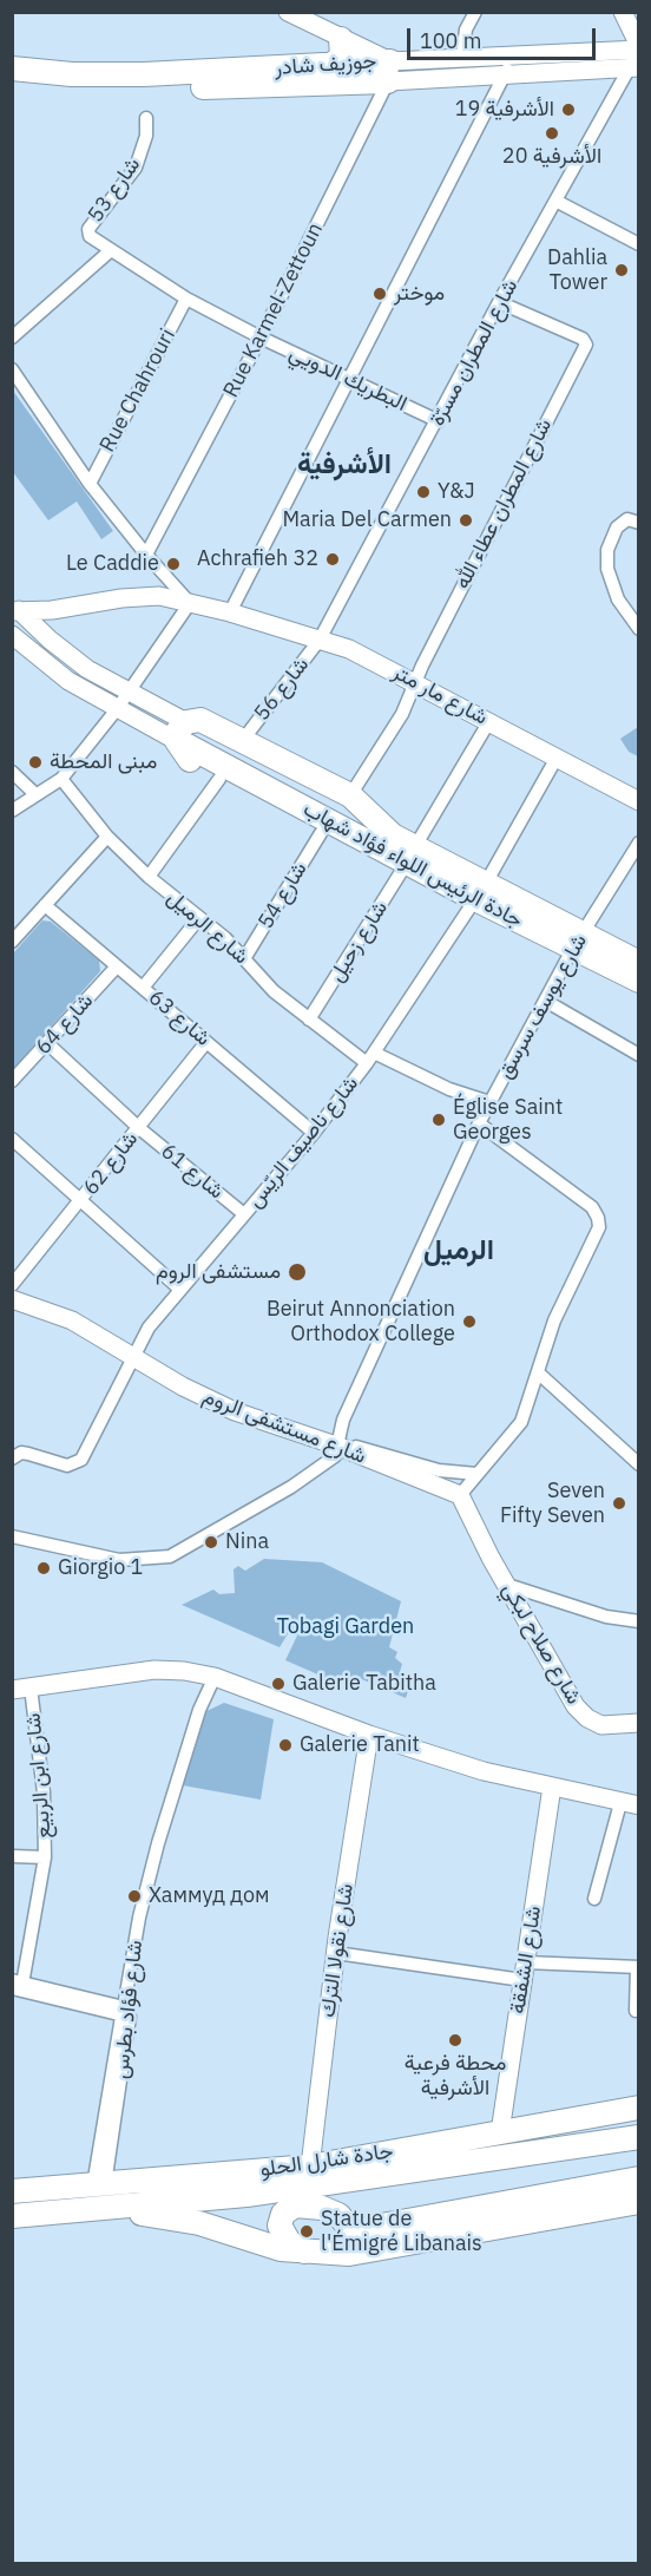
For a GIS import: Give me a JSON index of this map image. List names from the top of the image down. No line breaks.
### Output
{"streets":{"highway":["جوزيف شادر","جادة الرئيس اللواء فؤاد شهاب","جادة شارل الحلو"],"street":["شارع 53","Rue Karmel-Zettoun","شارع المطران مسرّة","البطريك الدويي","Rue Chahrouri","شارع المطران عطاء الله","شارع 56","شارع مار متر","شارع 54","شارع الرميل","شارع زحيل","شارع يوسف سرسق","شارع 63","شارع 64","شارع ناصيف الريّس","شارع 62","شارع 61","شارع مستشفى الروم","شارع صلاح لبكي","شارع ابن الربيع","شارع نقولا الترك","شارع الشفقة","شارع فؤاد بطرس"]},"crossings":[["جوزيف شادر","Rue Karmel-Zettoun"],["جوزيف شادر","شارع المطران مسرّة"],["شارع 53","البطريك الدويي"],["Rue Karmel-Zettoun","البطريك الدويي"],["شارع المطران مسرّة","البطريك الدويي"],["شارع المطران مسرّة","شارع المطران عطاء الله"],["شارع المطران مسرّة","شارع 56"],["شارع المطران مسرّة","شارع مار متر"],["البطريك الدويي","Rue Chahrouri"],["شارع المطران عطاء الله","شارع مار متر"],["شارع 56","شارع مار متر"],["شارع مار متر","شارع زحيل"],["شارع مار متر","شارع ناصيف الريّس"],["جادة الرئيس اللواء فؤاد شهاب","شارع زحيل"],["جادة الرئيس اللواء فؤاد شهاب","شارع يوسف سرسق"],["جادة الرئيس اللواء فؤاد شهاب","شارع ناصيف الريّس"],["شارع 54","شارع الرميل"],["شارع الرميل","شارع زحيل"],["شارع الرميل","شارع يوسف سرسق"],["شارع الرميل","شارع ناصيف الريّس"],["شارع يوسف سرسق","شارع مستشفى الروم"],["شارع 63","شارع 64"],["شارع 63","شارع ناصيف الريّس"],["شارع 63","شارع 62"],["شارع 64","شارع 61"],["شارع ناصيف الريّس","شارع 61"],["شارع ناصيف الريّس","شارع مستشفى الروم"],["شارع 62","شارع 61"],["شارع مستشفى الروم","شارع صلاح لبكي"],["شارع نقولا الترك","جادة شارل الحلو"],["شارع الشفقة","جادة شارل الحلو"],["شارع فؤاد بطرس","جادة شارل الحلو"]],"districts":["الأشرفية","الرميل"],"parks":["Tobagi Garden"],"places":["الأشرفية 19","الأشرفية 20","Dahlia Tower","موختر","Y&J","Maria Del Carmen","Achrafieh 32","Le Caddie","مبنى المحطة","Église Saint Georges","مستشفى الروم","Beirut Annonciation Orthodox College","Seven Fifty Seven","Nina","Giorgio 1","Galerie Tabitha","Galerie Tanit","Хаммуд дом","محطة فرعية الأشرفية","Statue de l'Émigré Libanais"],"scale_bar":"100 m"}
